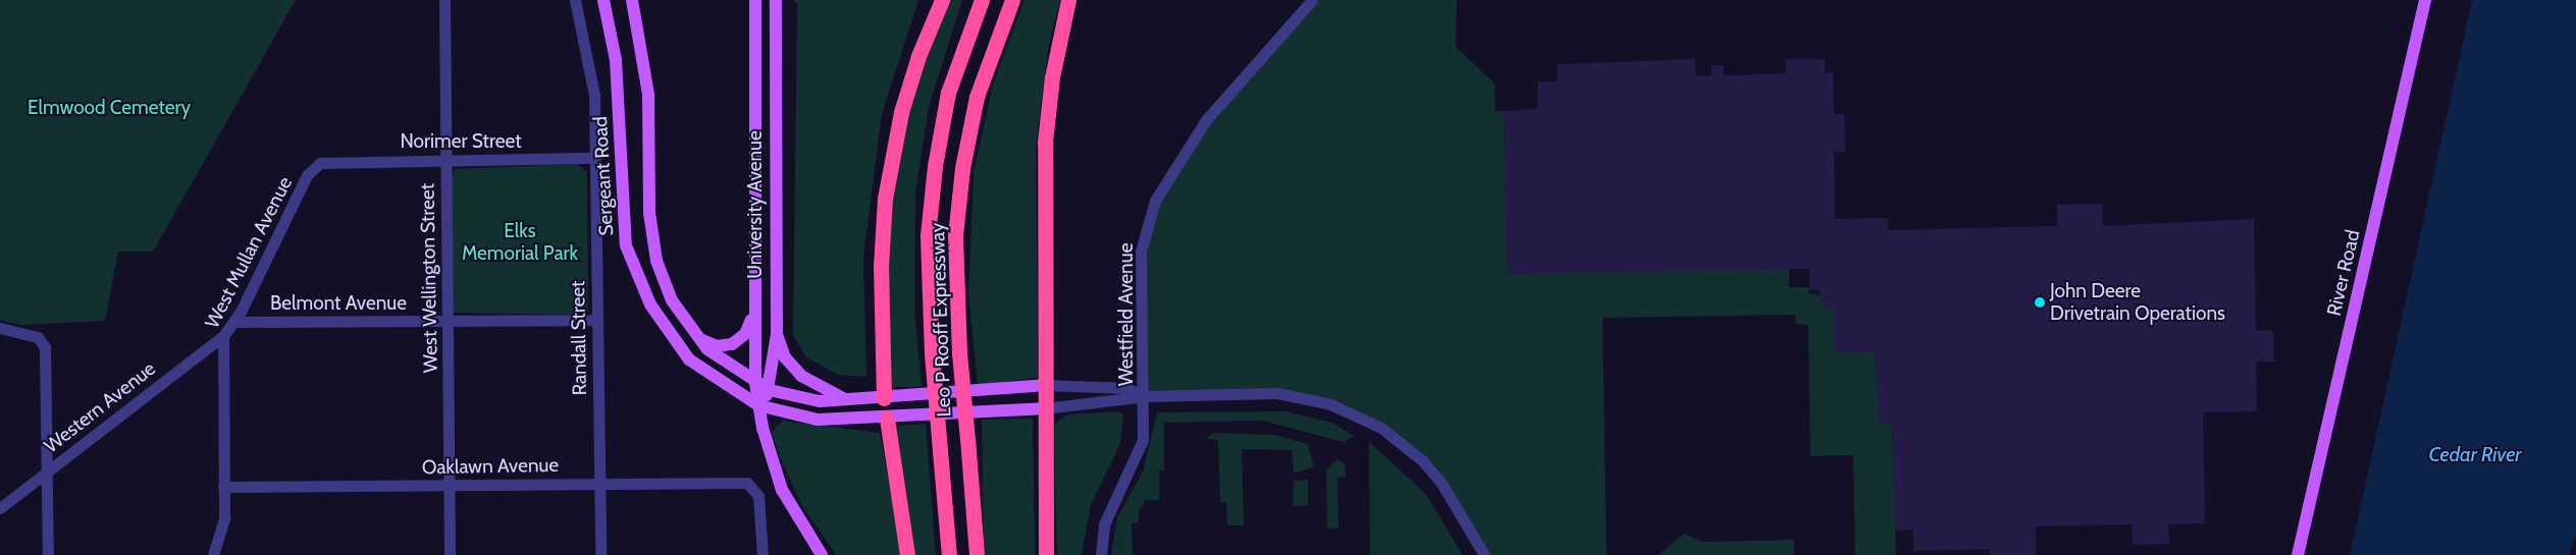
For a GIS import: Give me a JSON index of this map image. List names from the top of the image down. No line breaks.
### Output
{"streets":{"highway":["Leo P Rooff Expressway"],"main road":["Sergeant Road","University Avenue","River Road"],"street":["Norimer Street","West Mullan Avenue","West Wellington Street","Belmont Avenue","Westfield Avenue","Randall Street","Western Avenue","Oaklawn Avenue"]},"crossings":[["Norimer Street","West Mullan Avenue"],["Norimer Street","West Wellington Street"],["Norimer Street","Randall Street"],["Sergeant Road","University Avenue"],["West Mullan Avenue","Belmont Avenue"],["West Mullan Avenue","Western Avenue"],["West Mullan Avenue","Oaklawn Avenue"],["West Wellington Street","Belmont Avenue"],["West Wellington Street","Oaklawn Avenue"],["Belmont Avenue","Randall Street"],["Randall Street","Oaklawn Avenue"]],"water":["Cedar River"],"parks":["Elmwood Cemetery","Elks Memorial Park"],"places":["John Deere Drivetrain Operations"]}
